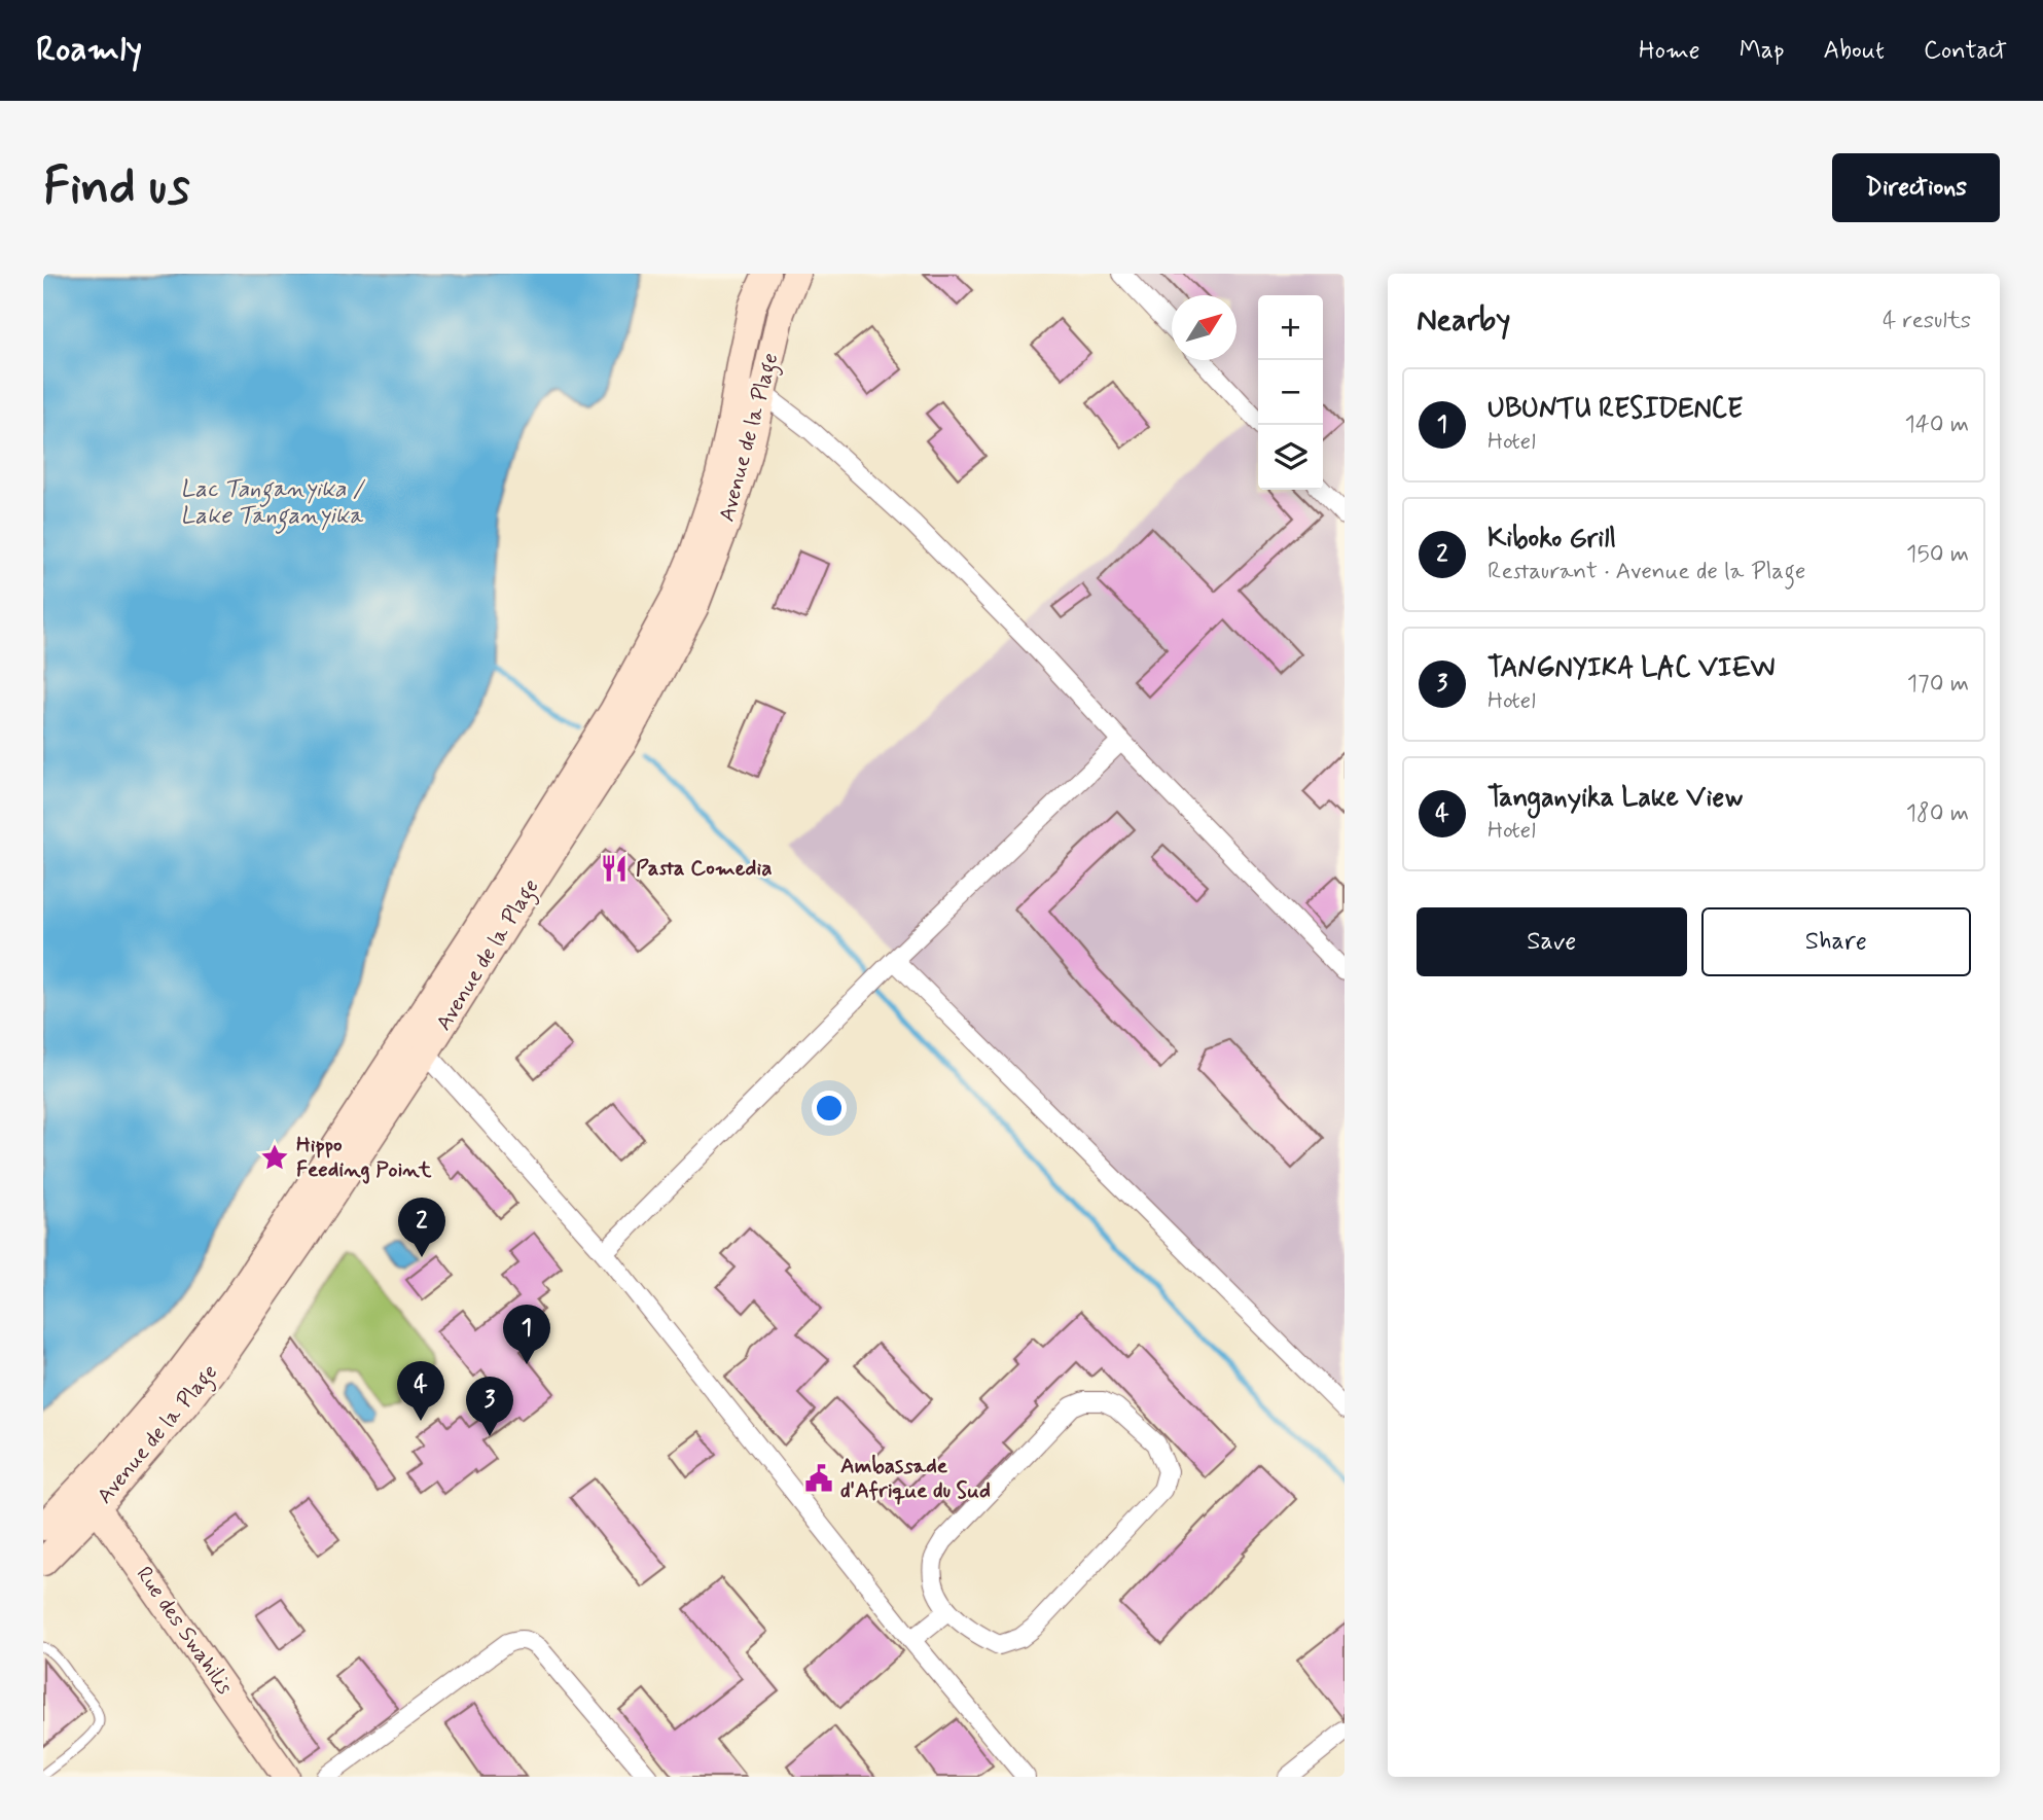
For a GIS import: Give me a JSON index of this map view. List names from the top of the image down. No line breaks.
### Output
{"streets":{"main road":["Avenue de la Plage","Rue des Swahilis"]},"crossings":[["Avenue de la Plage","Rue des Swahilis"]],"water":["Lac Tanganyika / Lake Tanganyika"],"places":{"restaurant":["Pasta Comedia"],"place":["Hippo Feeding Point"],"public building":["Ambassade d'Afrique du Sud"]},"north":"top right","page":{"header":"Roamly","nav":["Home","Map","About","Contact"],"buttons":["Directions",["Save","Share"]],"title":"Find us","heading":["Nearby","4 results"],"map_buttons":["+","−"],"list":[{"mark":"1","name":"UBUNTU RESIDENCE","note":"Hotel","value":"140 m"},{"mark":"2","name":"Kiboko Grill","note":"Restaurant · Avenue de la Plage","value":"150 m"},{"mark":"3","name":"TANGNYIKA LAC VIEW","note":"Hotel","value":"170 m"},{"mark":"4","name":"Tanganyika Lake View","note":"Hotel","value":"180 m"}],"pins":["2","1","4","3"]}}
